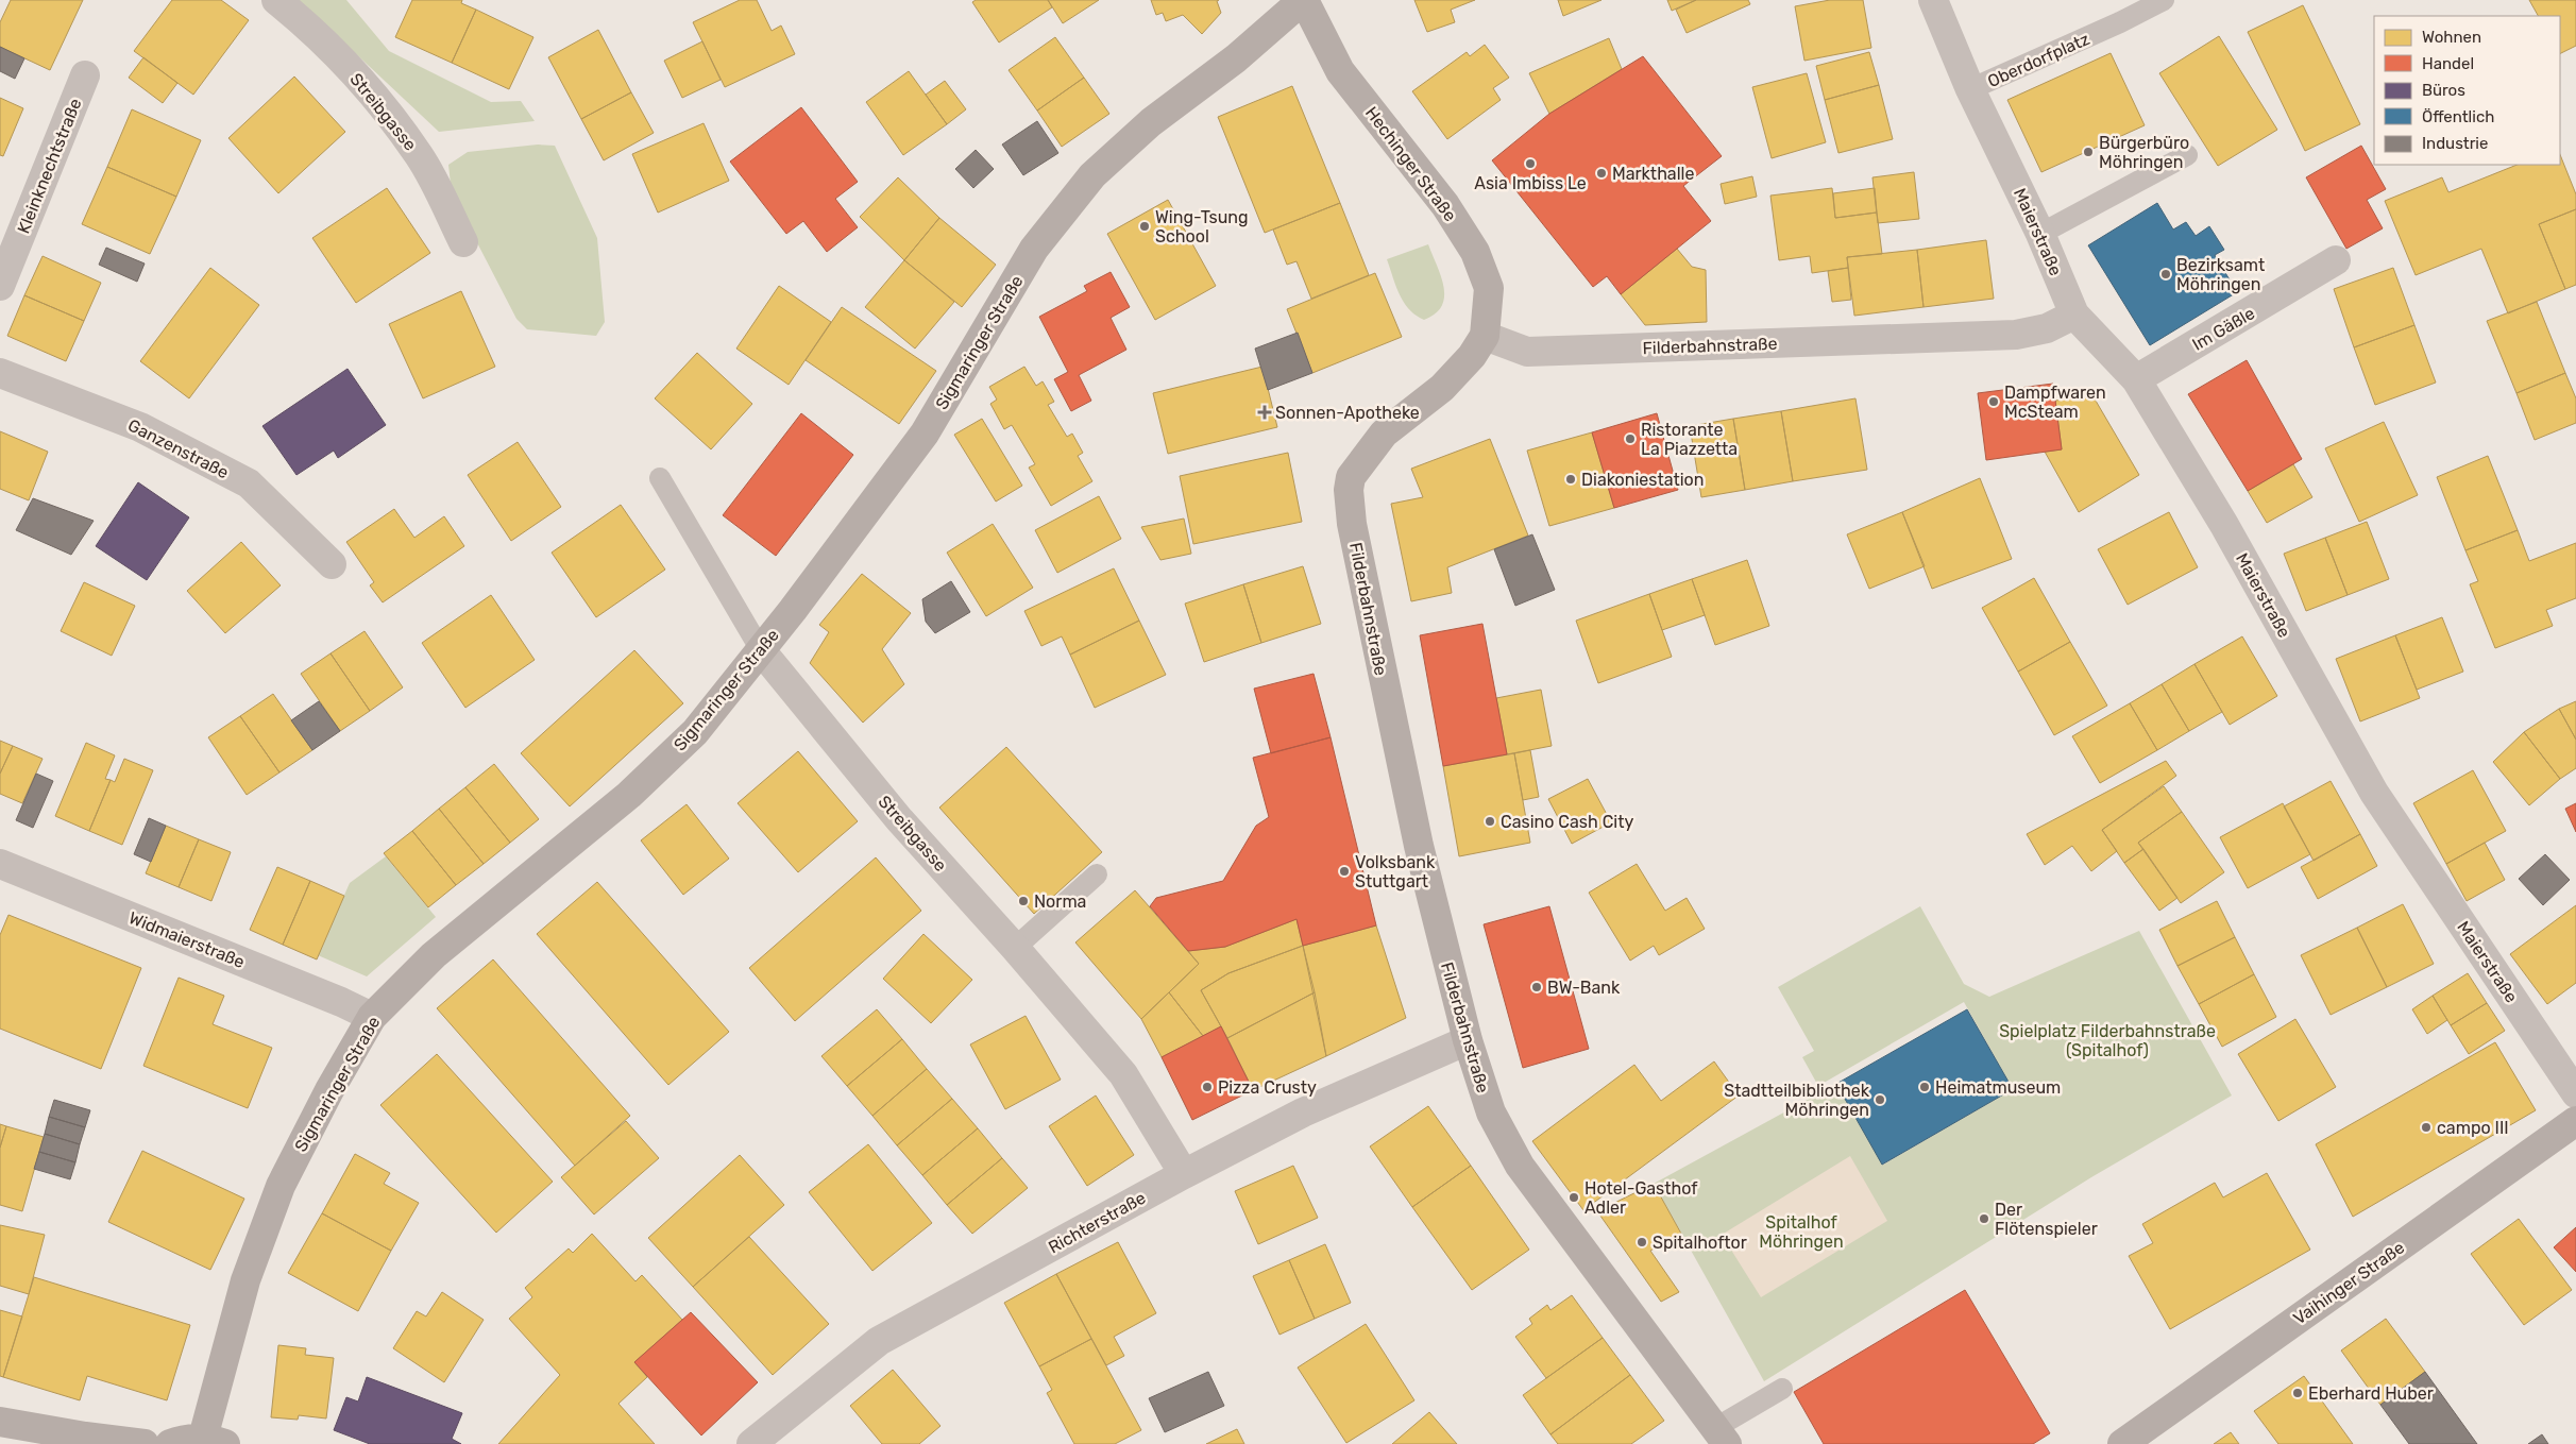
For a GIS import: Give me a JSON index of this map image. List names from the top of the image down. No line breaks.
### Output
{"streets":{"main road":["Hechinger Straße","Sigmaringer Straße","Filderbahnstraße","Vaihinger Straße"],"street":["Oberdorfplatz","Streibgasse","Kleinknechtstraße","Maierstraße","Im Gäßle","Ganzenstraße","Widmaierstraße","Richterstraße"]},"crossings":[["Oberdorfplatz","Maierstraße"],["Streibgasse","Sigmaringer Straße"],["Streibgasse","Richterstraße"],["Hechinger Straße","Sigmaringer Straße"],["Hechinger Straße","Filderbahnstraße"],["Maierstraße","Im Gäßle"],["Maierstraße","Filderbahnstraße"],["Sigmaringer Straße","Widmaierstraße"],["Filderbahnstraße","Richterstraße"]],"parks":["Spielplatz Filderbahnstraße (Spitalhof)","Spitalhof Möhringen"],"places":{"other":["Bürgerbüro Möhringen","Asia Imbiss Le","Markthalle","Wing-Tsung School","Bezirksamt Möhringen","Dampfwaren McSteam","Ristorante La Piazzetta","Diakoniestation","Casino Cash City","Volksbank Stuttgart","Norma","BW-Bank","Pizza Crusty","Heimatmuseum","Stadtteilbibliothek Möhringen","campo III","Hotel-Gasthof Adler","Der Flötenspieler","Spitalhoftor","Eberhard Huber"],"health":["Sonnen-Apotheke"]},"legend":["Wohnen","Handel","Büros","Öffentlich","Industrie"]}
